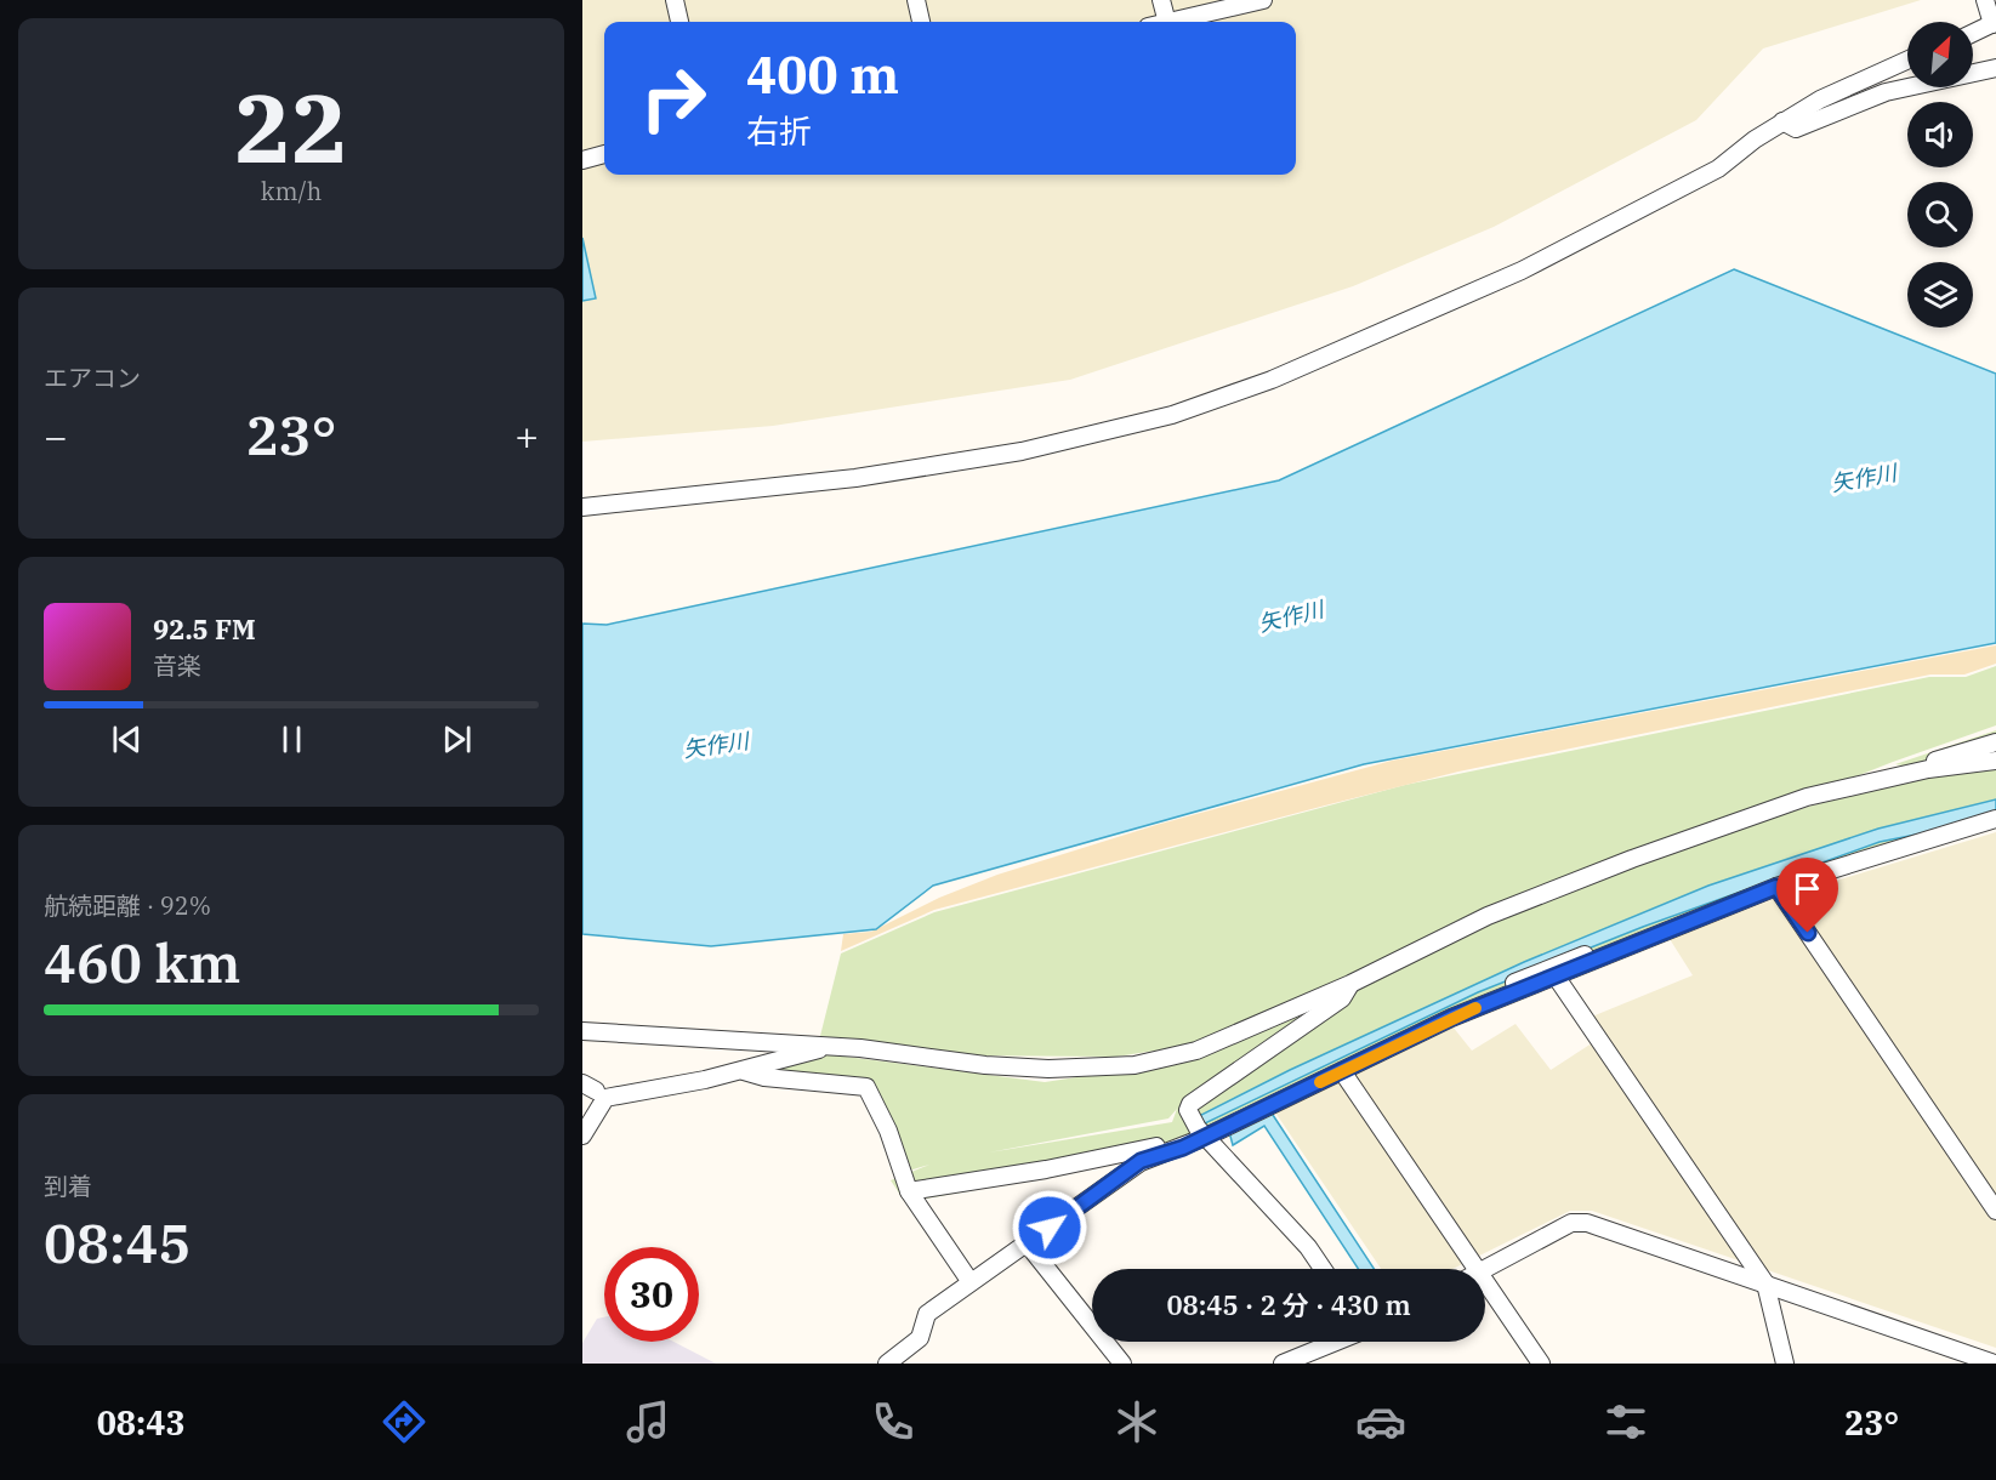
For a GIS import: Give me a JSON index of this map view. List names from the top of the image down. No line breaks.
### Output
{"water":["矢作川"],"north":"top right","page":{"tile":[["22","km/h"],"エアコン",["航続距離 · 92%","460 km"],["到着","08:45"]],"turn":["400 m","右折"],"heat":["−","23°","+"],"song":["92.5 FM","音楽"],"limit":"30","trip":"08:45 · 2 分 · 430 m","tabs":["08:43","23°"]}}
